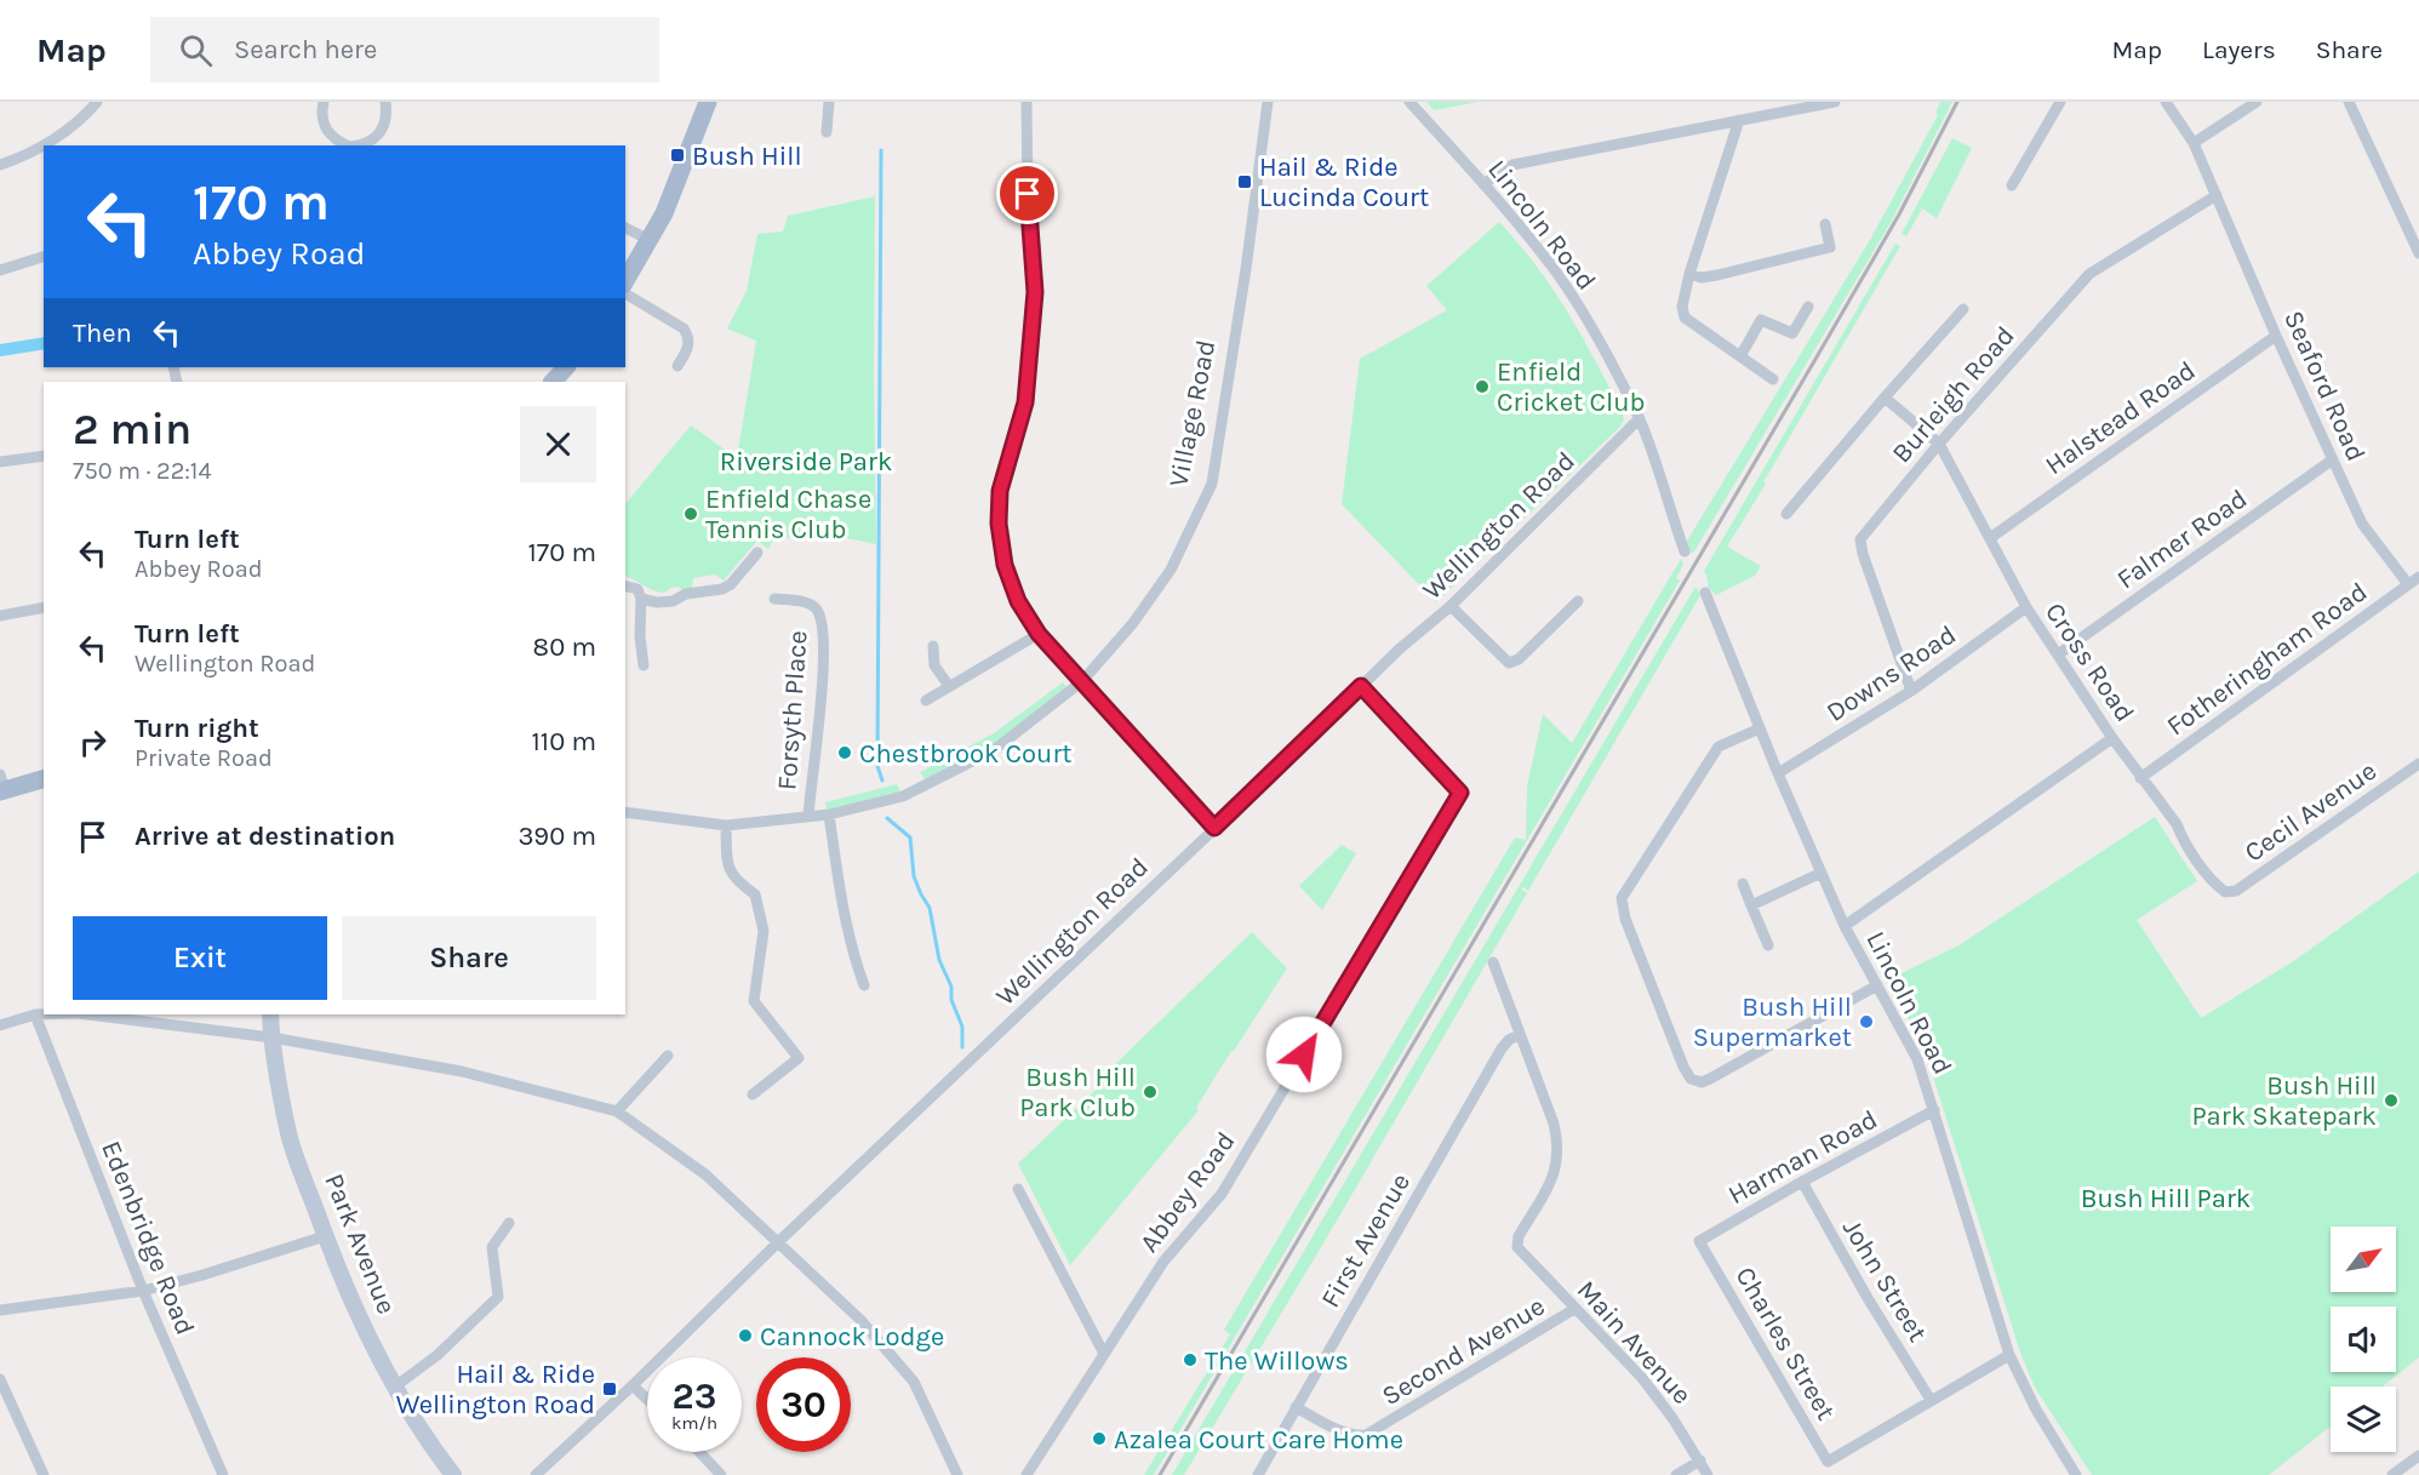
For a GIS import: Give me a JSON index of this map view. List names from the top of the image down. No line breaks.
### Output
{"streets":{"street":["Lincoln Road","Seaford Road","Burleigh Road","Village Road","Halstead Road","Wellington Road","Falmer Road","Fotheringham Road","Cross Road","Downs Road","Forsyth Place","Cecil Avenue","Harman Road","Abbey Road","Edenbridge Road","First Avenue","Park Avenue","John Street","Main Avenue","Charles Street","Second Avenue"]},"crossings":[["Lincoln Road","Wellington Road"],["Lincoln Road","Downs Road"],["Lincoln Road","Harman Road"],["Seaford Road","Burleigh Road"],["Seaford Road","Halstead Road"],["Seaford Road","Falmer Road"],["Seaford Road","Fotheringham Road"],["Burleigh Road","Cross Road"],["Burleigh Road","Downs Road"],["Village Road","Forsyth Place"],["Halstead Road","Cross Road"],["Wellington Road","Abbey Road"],["Falmer Road","Cross Road"],["Fotheringham Road","Cross Road"],["Cross Road","Downs Road"],["Cross Road","Cecil Avenue"],["Harman Road","John Street"],["Harman Road","Charles Street"],["First Avenue","Main Avenue"],["First Avenue","Second Avenue"],["John Street","Charles Street"],["Main Avenue","Second Avenue"]],"parks":["Riverside Park","Bush Hill Park"],"places":{"transit":["Bush Hill","Hail & Ride Lucinda Court","Hail & Ride Wellington Road"],"other":["Enfield Cricket Club","Enfield Chase Tennis Club","Chestbrook Court","Bush Hill Supermarket","Bush Hill Park Club","Bush Hill Park Skatepark","Cannock Lodge","The Willows","Azalea Court Care Home"]},"north":"top right","page":{"header":"Map","search":"Search here","nav":["Map","Layers","Share"],"turn":["170 m","Abbey Road"],"then":"Then","heading":["2 min","750 m · 22:14"],"list":[{"name":"Turn left","note":"Abbey Road","value":"170 m"},{"name":"Turn left","note":"Wellington Road","value":"80 m"},{"name":"Turn right","note":"Private Road","value":"110 m"},{"name":"Arrive at destination","value":"390 m"}],"buttons":["Exit","Share"],"speed":"23 km/h","limit":"30"}}
